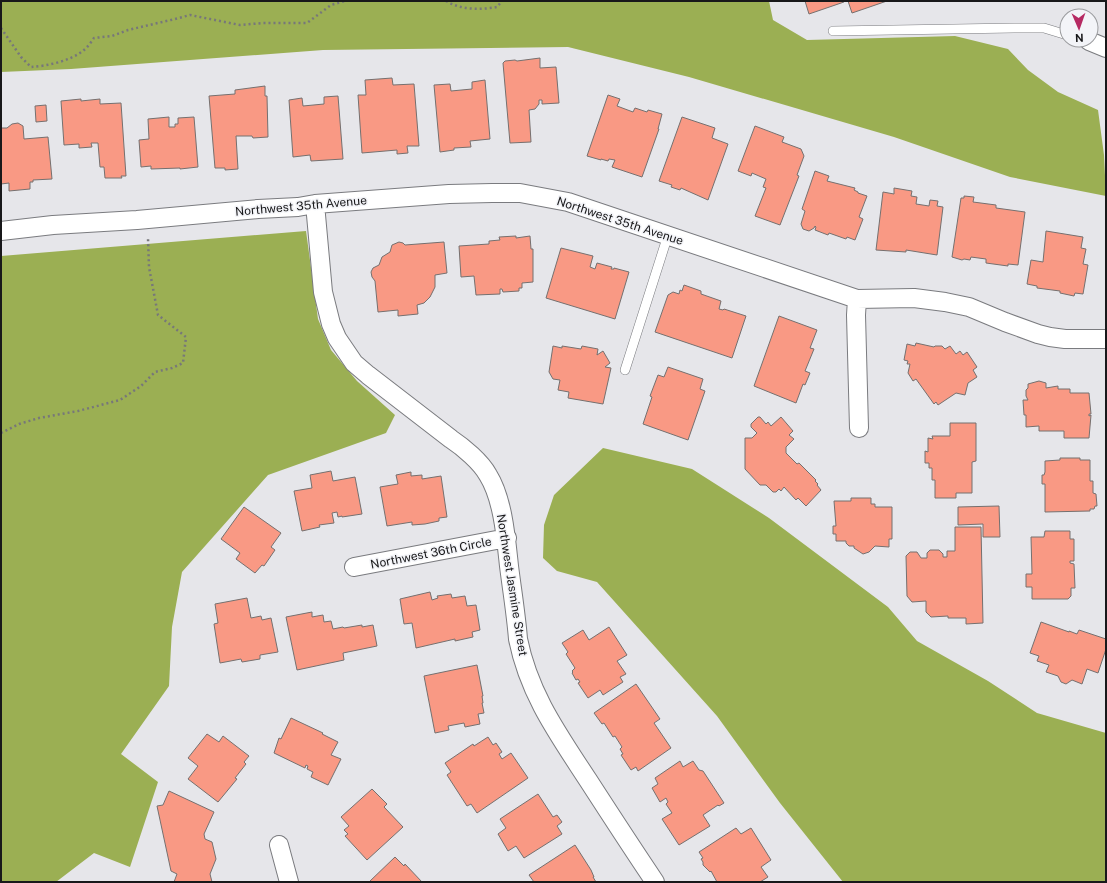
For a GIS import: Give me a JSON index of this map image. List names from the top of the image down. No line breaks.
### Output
{"streets":{"street":["Northwest 35th Avenue","Northwest 36th Circle","Northwest Jasmine Street"]},"crossings":[["Northwest 35th Avenue","Northwest Jasmine Street"],["Northwest 36th Circle","Northwest Jasmine Street"]],"north":"bottom"}
